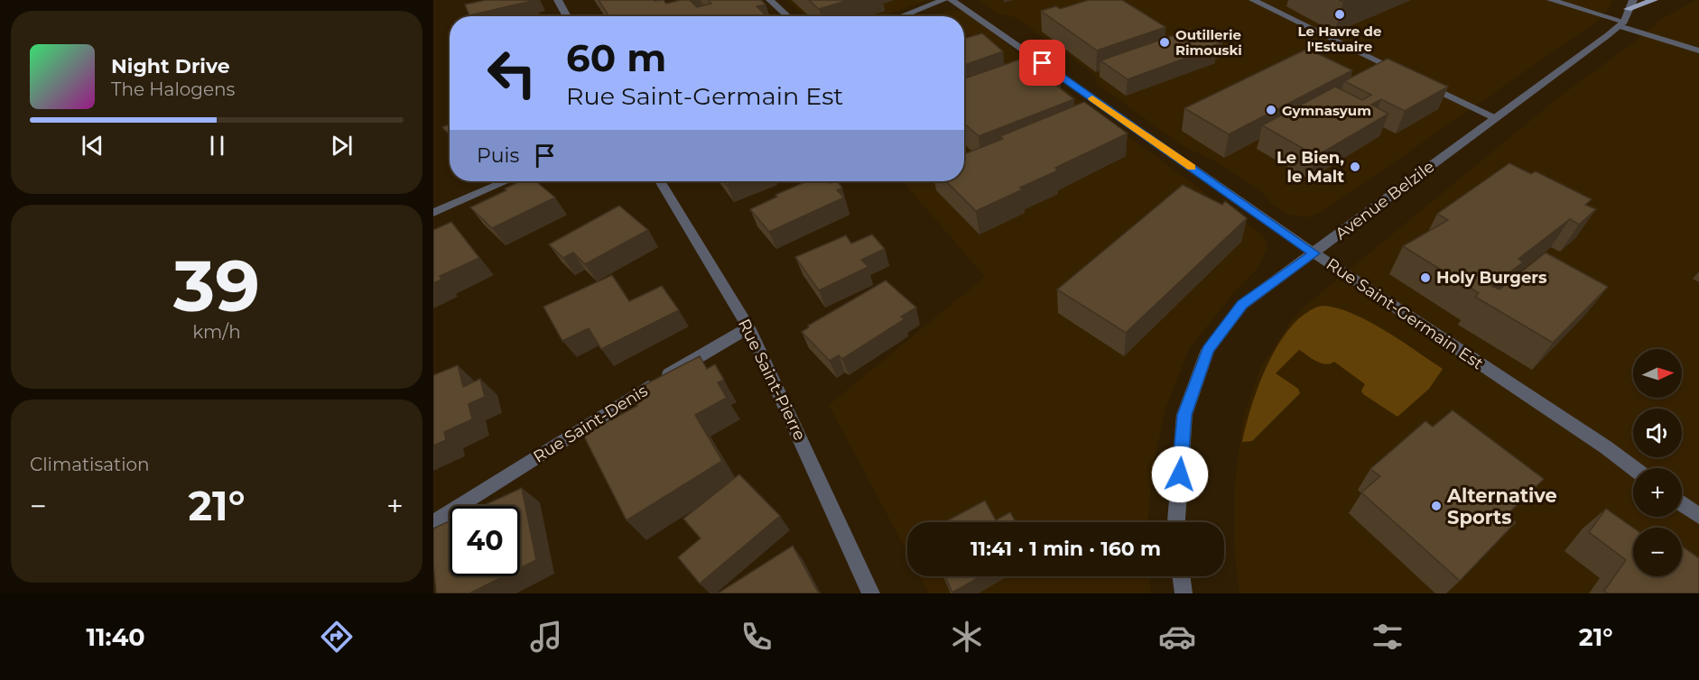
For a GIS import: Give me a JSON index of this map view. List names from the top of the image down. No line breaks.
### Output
{"streets":{"street":["Avenue Belzile","Rue Saint-Germain Est","Rue Saint-Pierre","Rue Saint-Denis"]},"crossings":[["Avenue Belzile","Rue Saint-Germain Est"],["Rue Saint-Pierre","Rue Saint-Denis"]],"places":["Le Havre de l'Estuaire","Outillerie Rimouski","Gymnasyum","Le Bien, le Malt","Holy Burgers","Alternative Sports"],"north":"right","page":{"turn":["60 m","Rue Saint-Germain Est"],"song":["Night Drive","The Halogens"],"then":"Puis","tile":[["39","km/h"],"Climatisation"],"map_buttons":["+","−"],"heat":["−","21°","+"],"limit":"40","trip":"11:41 · 1 min · 160 m","tabs":["11:40","21°"]}}
